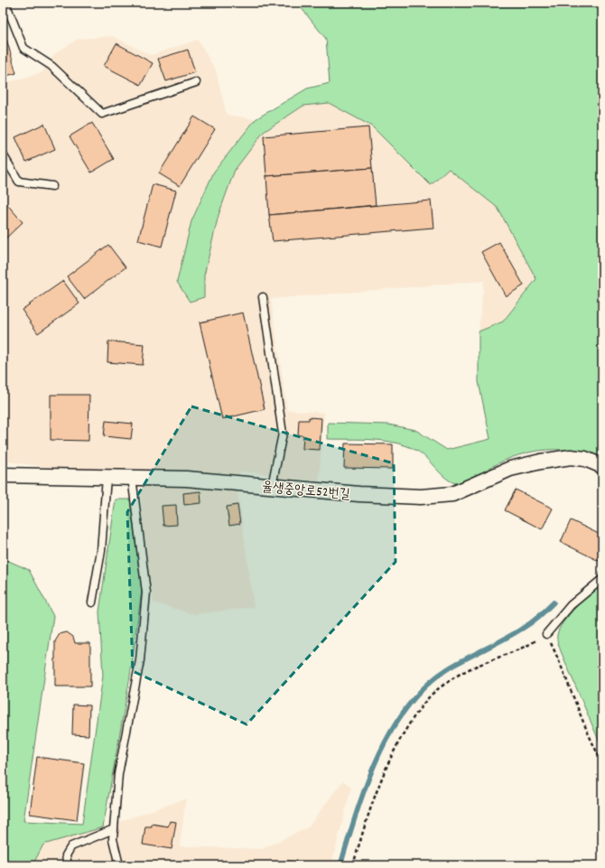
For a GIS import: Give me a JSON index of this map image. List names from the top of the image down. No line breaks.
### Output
{"streets":{"street":["율생중앙로52번길"]}}
